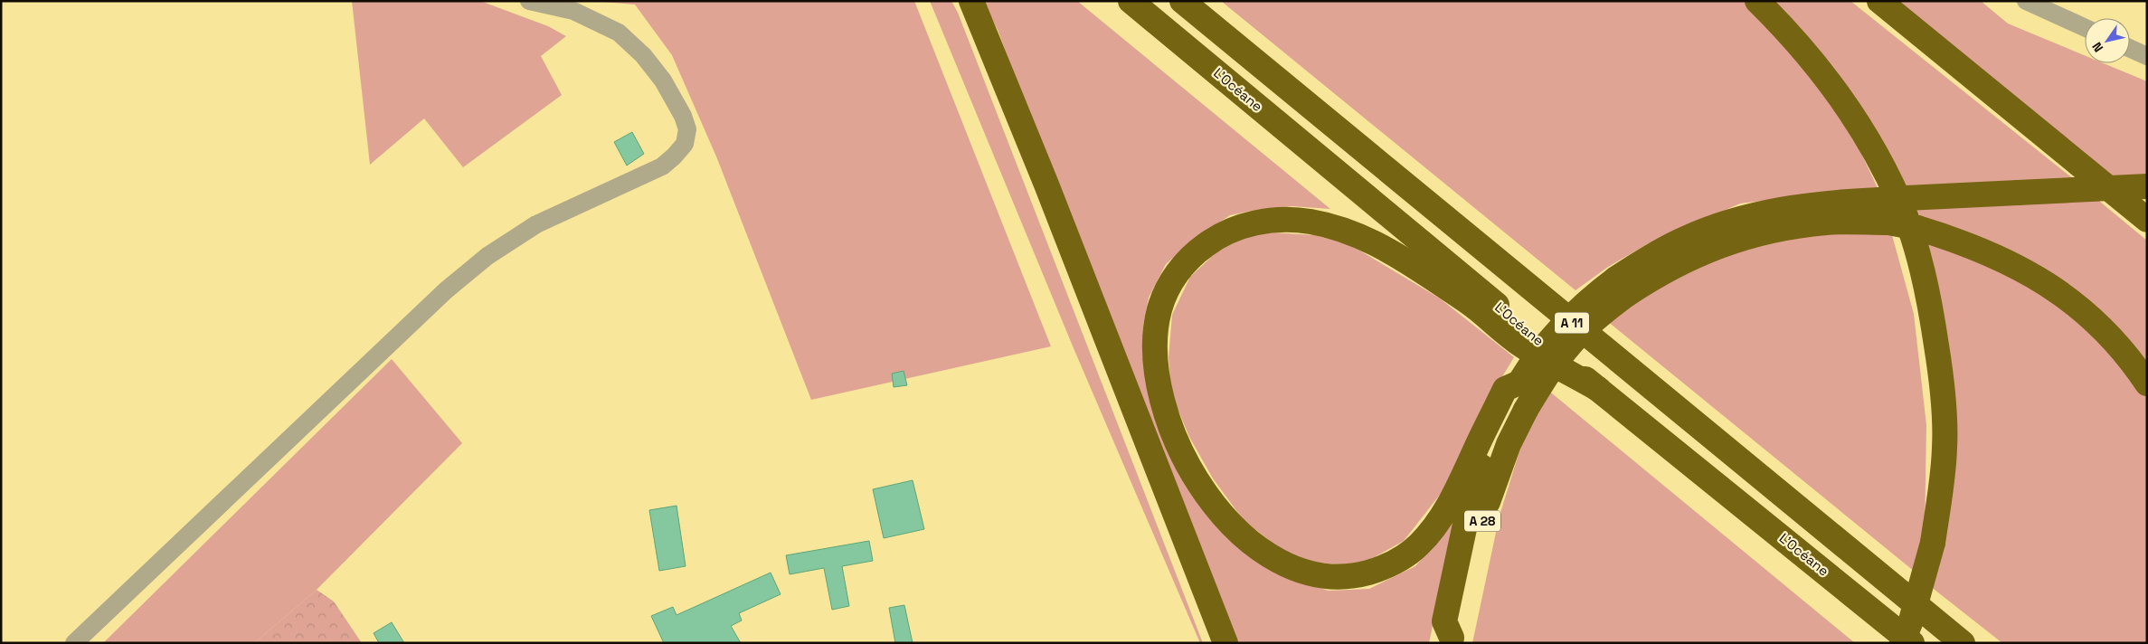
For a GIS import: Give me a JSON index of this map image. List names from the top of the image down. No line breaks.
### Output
{"streets":{"highway":["L’Océane","A 11","A 28"]},"north":"bottom left"}
